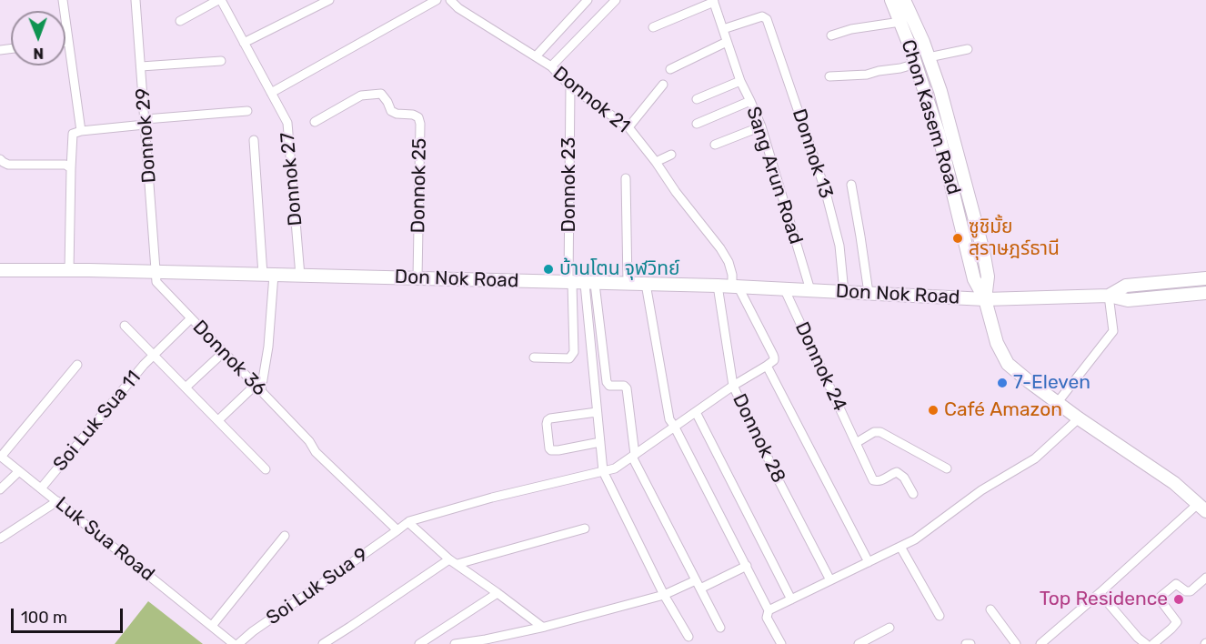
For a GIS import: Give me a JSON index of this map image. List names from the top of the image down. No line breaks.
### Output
{"streets":{"main road":["Chon Kasem Road","Don Nok Road"],"street":["Donnok 21","Donnok 29","Donnok 13","Sang Arun Road","Donnok 27","Donnok 23","Donnok 25","Donnok 36","Donnok 24","Soi Luk Sua 11","Donnok 28","Luk Sua Road","Soi Luk Sua 9"]},"crossings":[["Donnok 21","Donnok 23"],["Donnok 21","Don Nok Road"],["Chon Kasem Road","Don Nok Road"],["Donnok 29","Don Nok Road"],["Donnok 29","Donnok 36"],["Donnok 13","Sang Arun Road"],["Donnok 13","Don Nok Road"],["Sang Arun Road","Don Nok Road"],["Donnok 27","Don Nok Road"],["Donnok 23","Don Nok Road"],["Donnok 25","Don Nok Road"],["Don Nok Road","Donnok 36"],["Don Nok Road","Donnok 24"],["Don Nok Road","Donnok 28"],["Donnok 36","Soi Luk Sua 11"],["Donnok 36","Soi Luk Sua 9"],["Soi Luk Sua 11","Luk Sua Road"]],"places":["ซูชิมั้ย สุราษฎร์ธานี","บ้านโตน จุฬวิทย์","7-Eleven","Café Amazon","Top Residence"],"scale_bar":"100 m","north":"bottom"}
